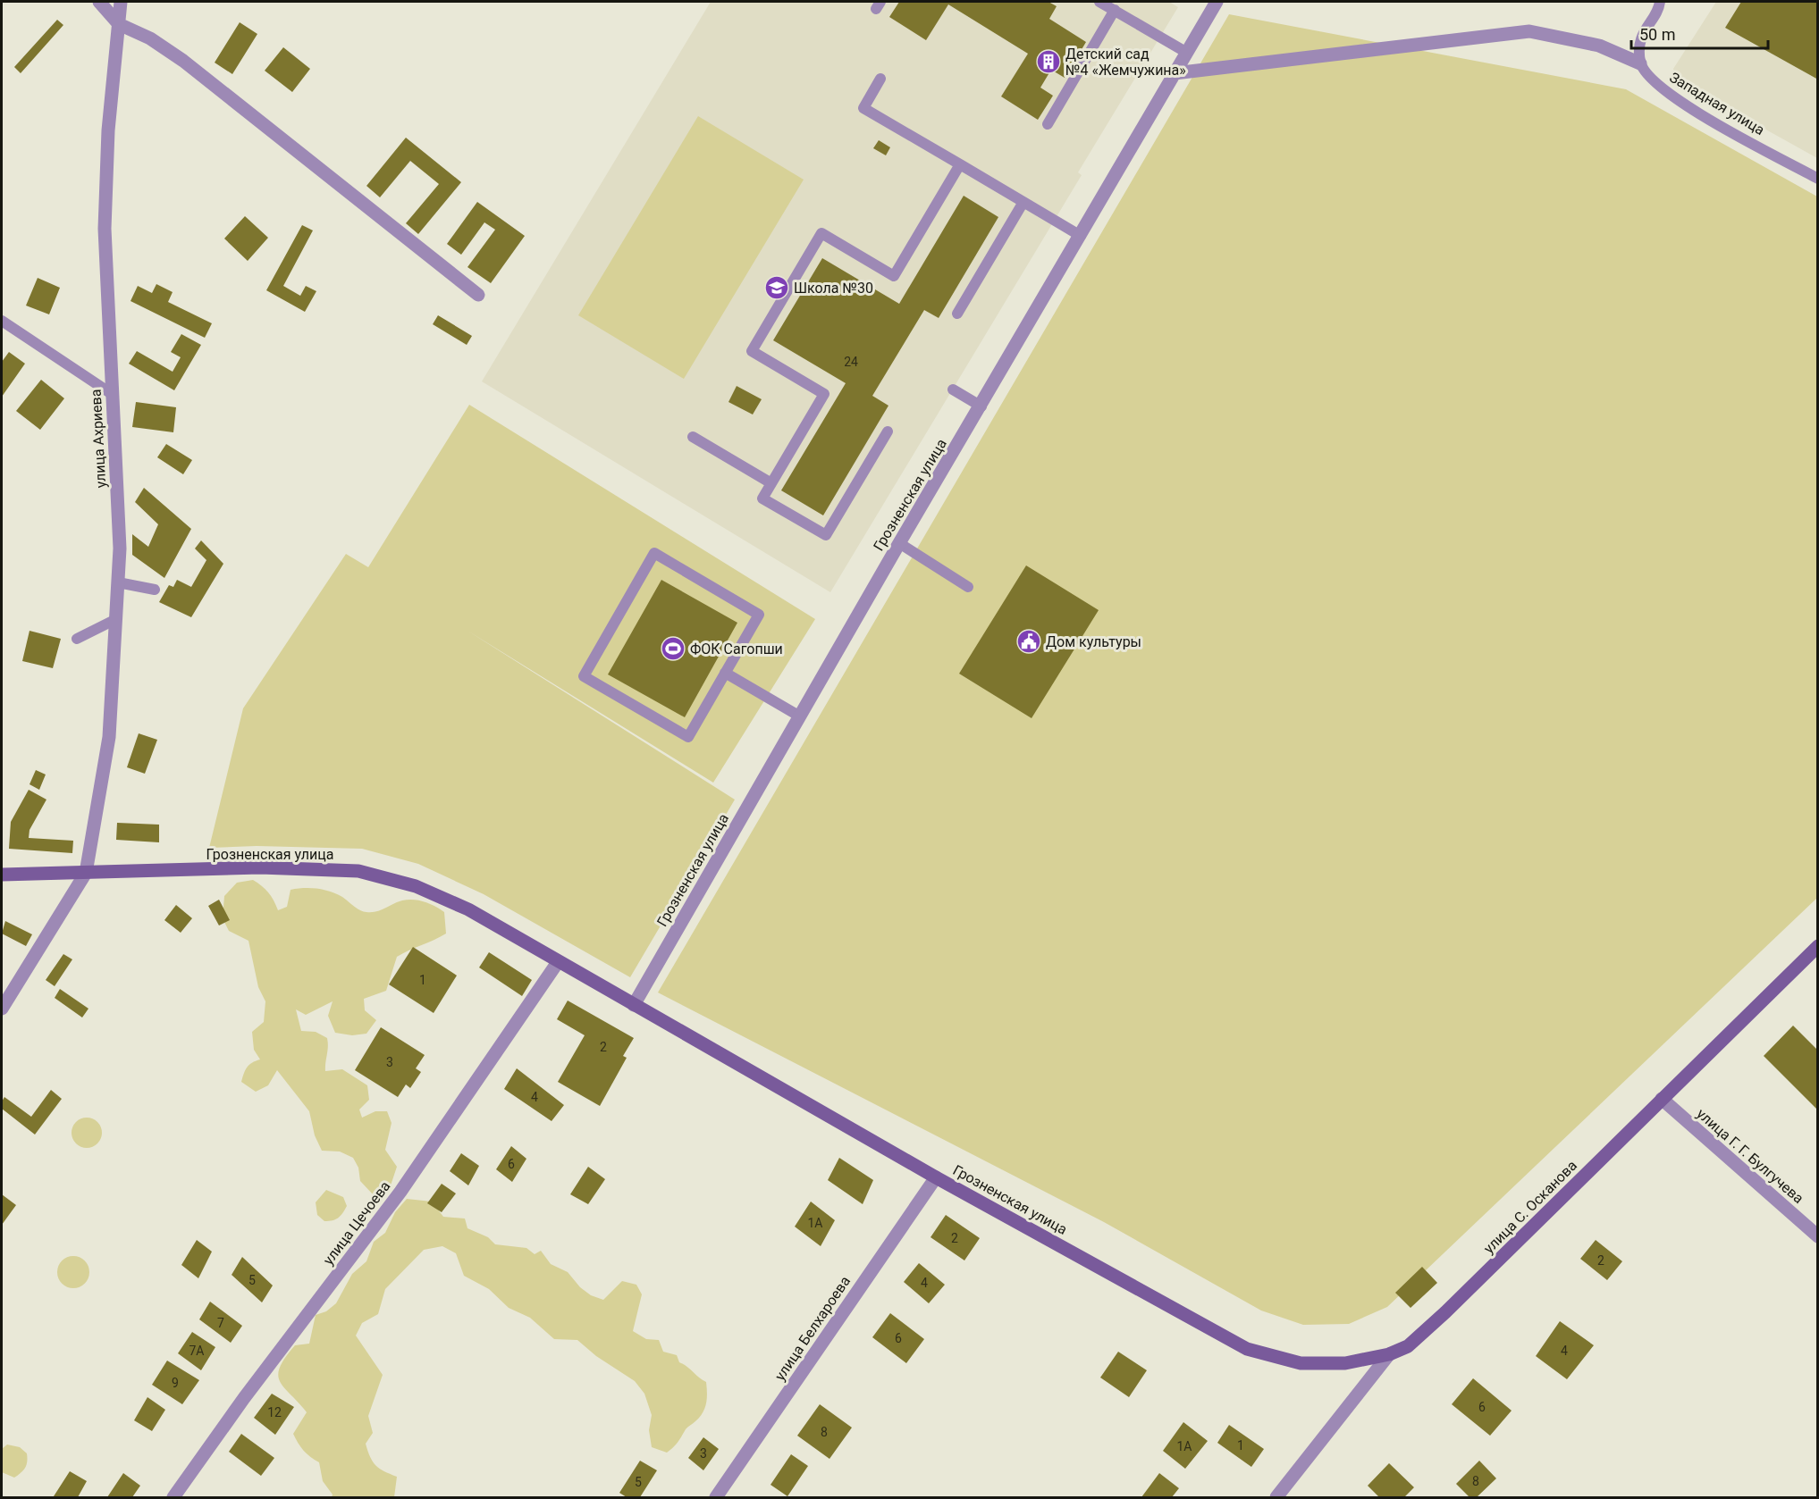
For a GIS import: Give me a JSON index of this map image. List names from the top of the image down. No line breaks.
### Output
{"streets":{"street":["улица Ахриева","Грозненская улица","улица Г. Г. Булгучева","улица С. Осканова","улица Цечоева","улица Белхароева"],"lane":["Западная улица"]},"crossings":[["улица Ахриева","Грозненская улица"],["Грозненская улица","улица С. Осканова"],["Грозненская улица","улица Цечоева"],["Грозненская улица","улица Белхароева"],["улица Г. Г. Булгучева","улица С. Осканова"]],"places":{"building":["Детский сад №4 «Жемчужина»"],"school or university":["Школа №30"],"public building":["Дом культуры"],"sports":["ФОК Сагопши"]},"house_numbers":["24","1","2","3","4","6","1А","2","2","5","4","7","6","7А","4","9","6","12","8","1","1А","3","8","5"],"scale_bar":"50 m"}
